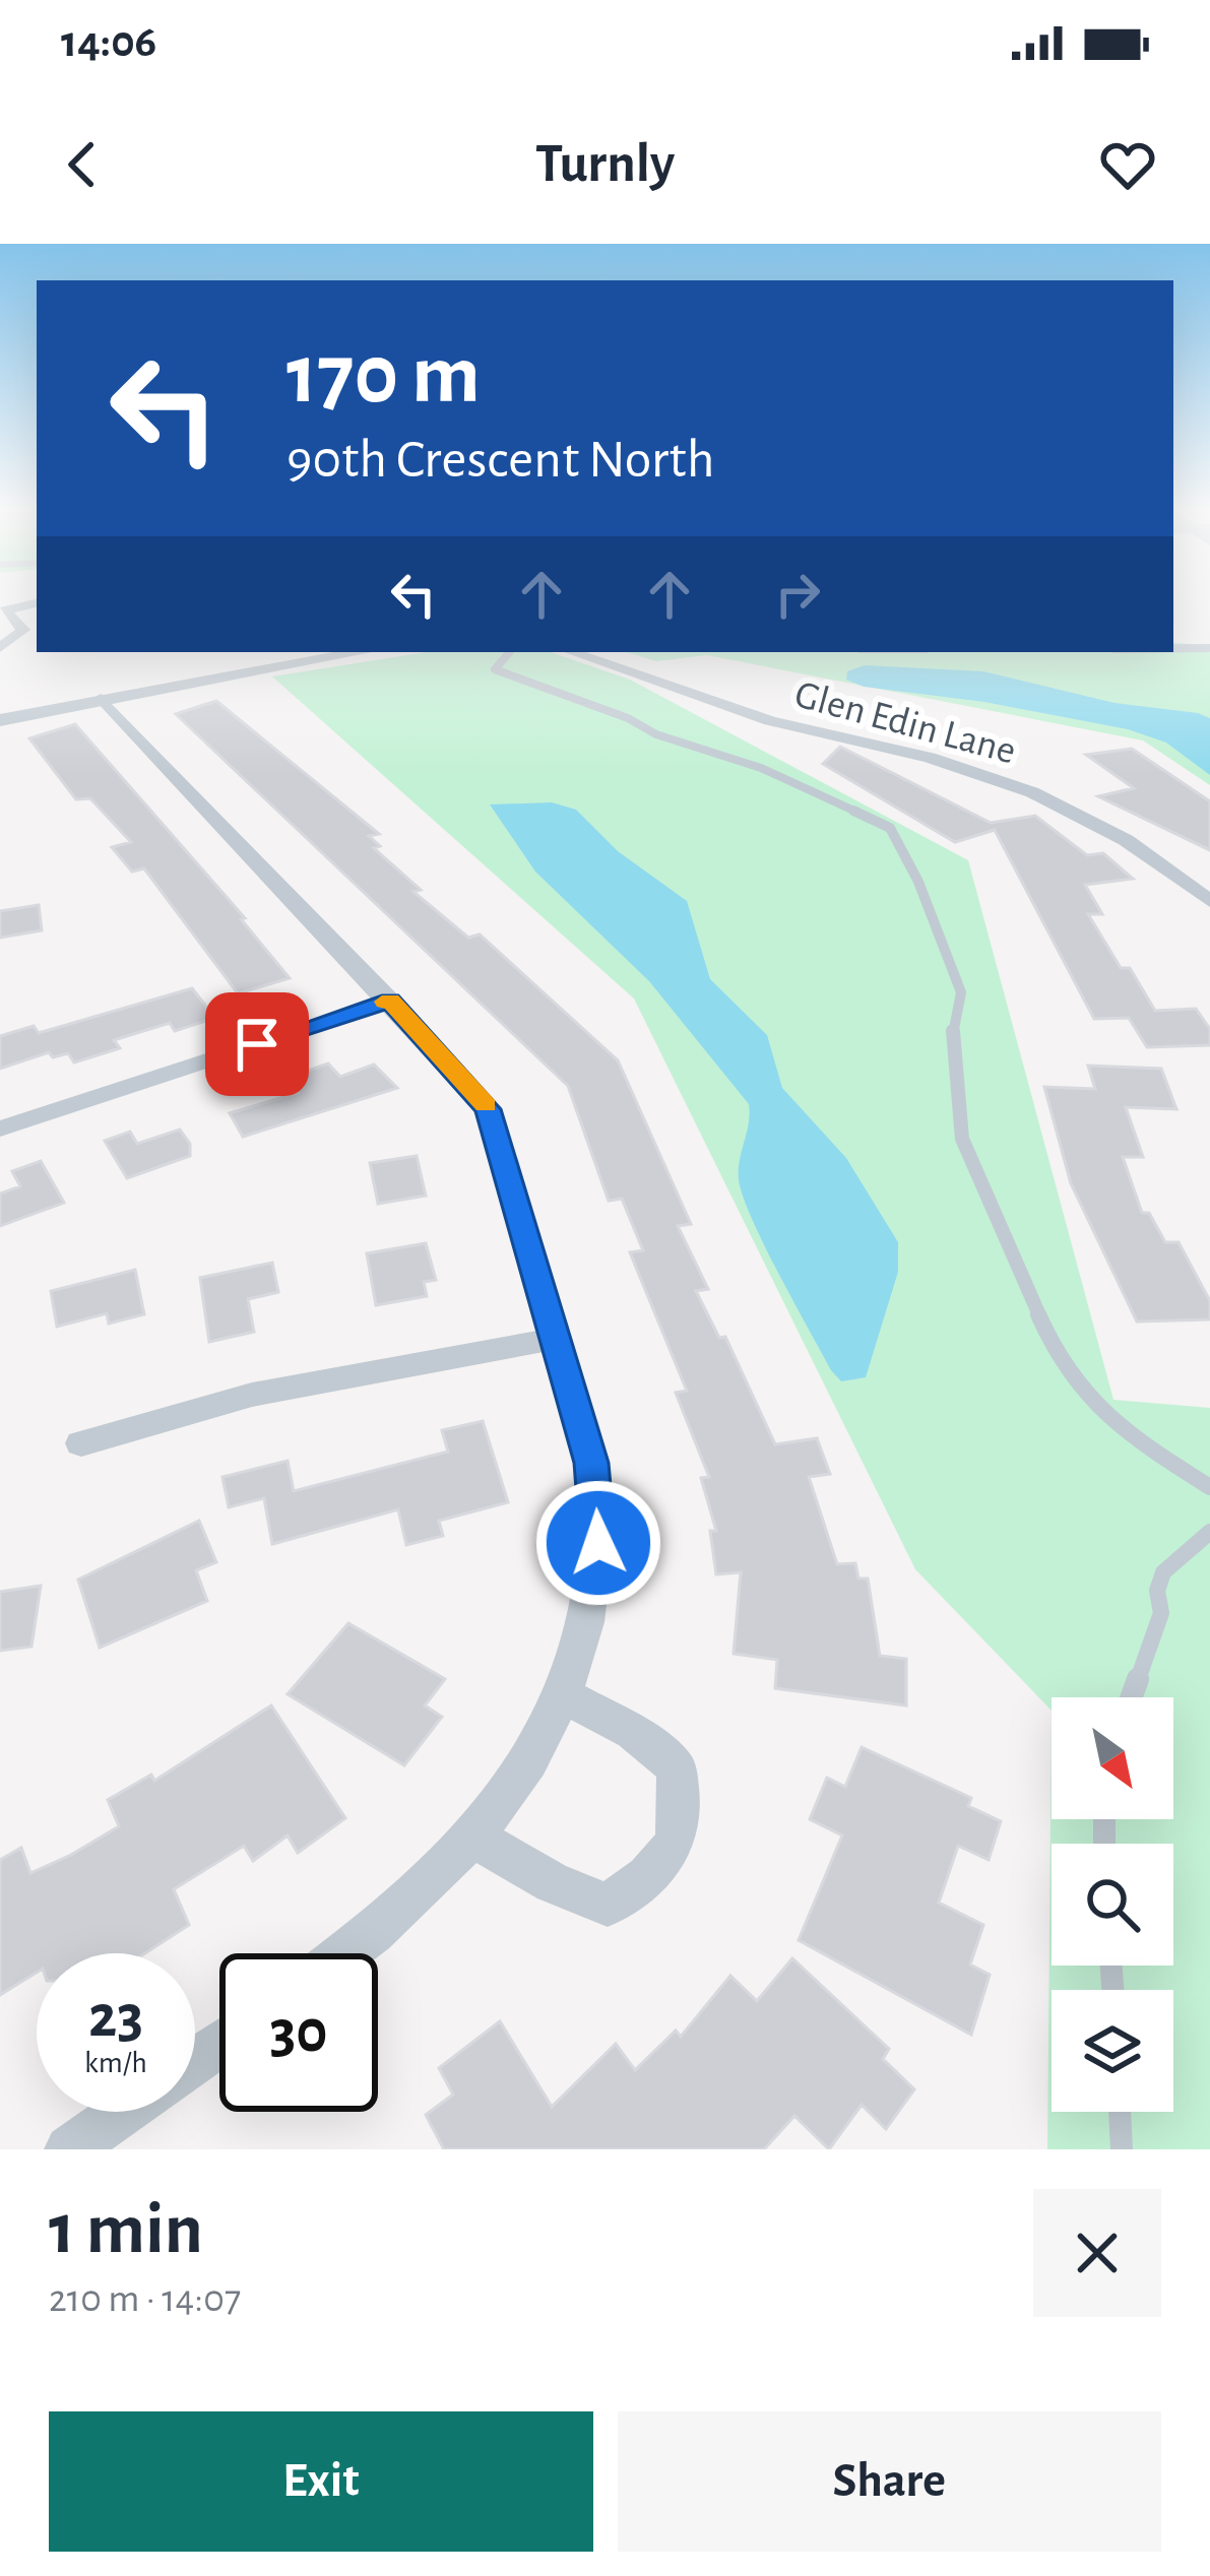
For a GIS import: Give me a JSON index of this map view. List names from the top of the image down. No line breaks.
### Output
{"streets":{"street":["Glen Edin Lane"]},"north":"bottom right","page":{"status":"14:06","header":"Turnly","turn":["170 m","90th Crescent North"],"speed":"23 km/h","limit":"30","heading":["1 min","210 m · 14:07"],"buttons":["Exit","Share"]}}
